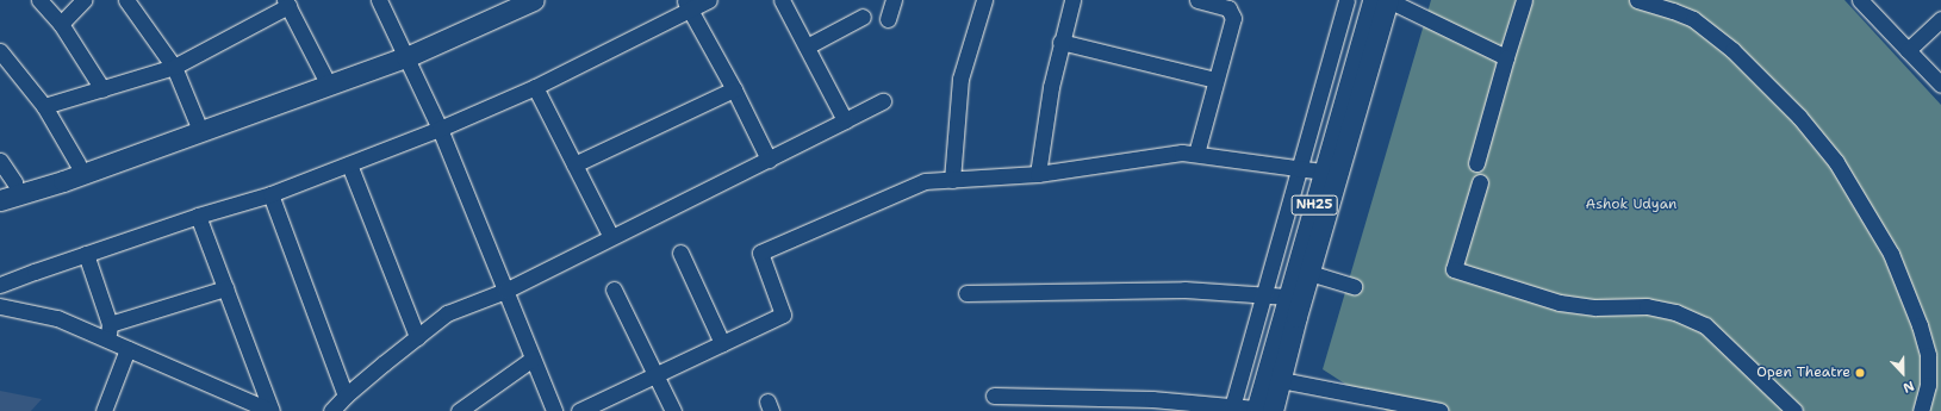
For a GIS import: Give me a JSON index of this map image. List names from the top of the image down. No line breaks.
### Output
{"streets":{"main road":["NH25"]},"parks":["Ashok Udyan"],"places":["Open Theatre"],"north":"bottom"}
